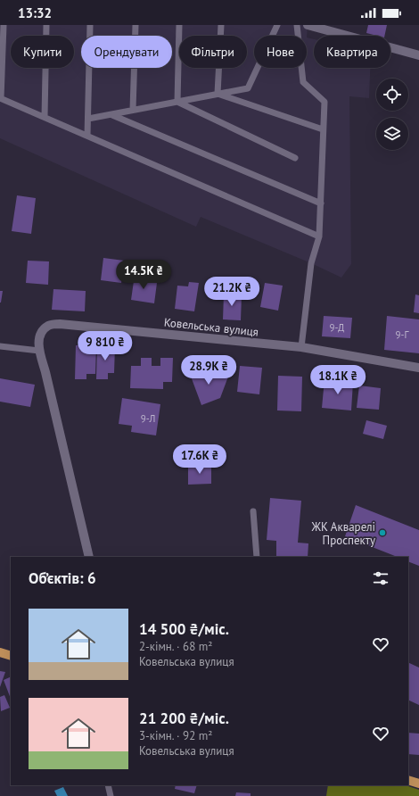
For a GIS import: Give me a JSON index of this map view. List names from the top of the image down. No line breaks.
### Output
{"streets":{"street":["Ковельська вулиця"]},"places":["ЖК Акварелі Проспекту"],"house_numbers":["9-Д","9-Г","9-Л"],"page":{"status":"13:32","chip":["Купити","Орендувати","Фільтри","Нове","Квартира"],"price":["14.5K ₴","21.2K ₴","9 810 ₴","28.9K ₴","18.1K ₴","17.6K ₴"],"heading":"Об’єктів: 6","list":[{"name":"14 500 ₴/міс.","note":"2-кімн. · 68 m² · Ковельська вулиця"},{"name":"21 200 ₴/міс.","note":"3-кімн. · 92 m² · Ковельська вулиця"}]}}
